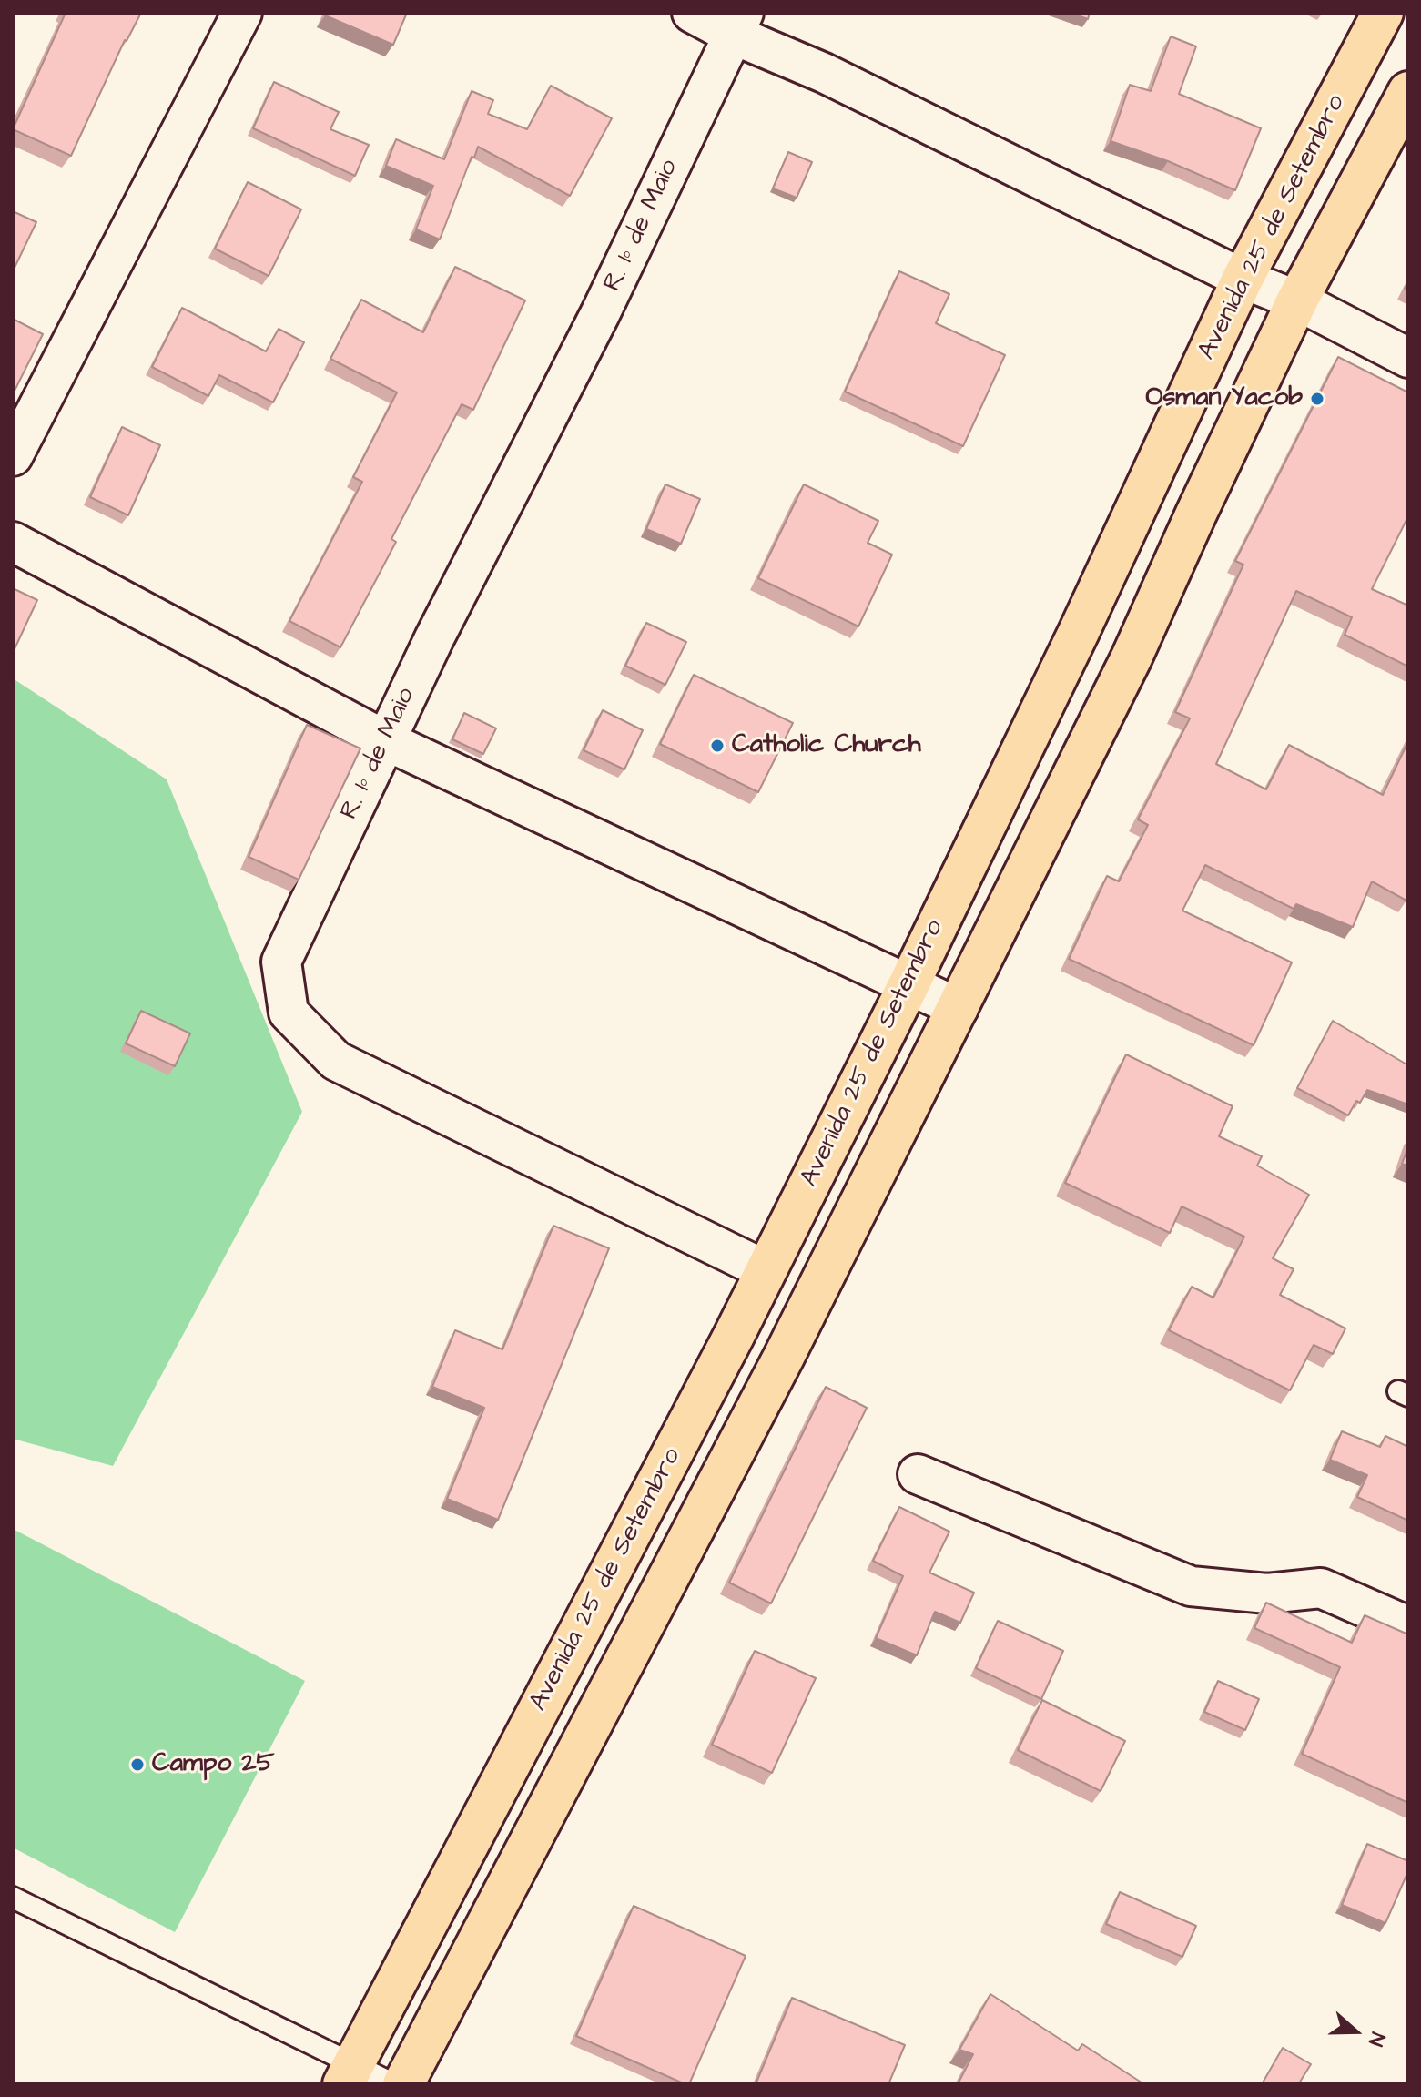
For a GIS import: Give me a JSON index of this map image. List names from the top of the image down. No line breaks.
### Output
{"streets":{"highway":["Avenida 25 de Setembro"],"street":["R. 1º de Maio"]},"crossings":[["R. 1º de Maio","Avenida 25 de Setembro"]],"places":["Osman Yacob","Catholic Church","Campo 25"],"north":"right"}
